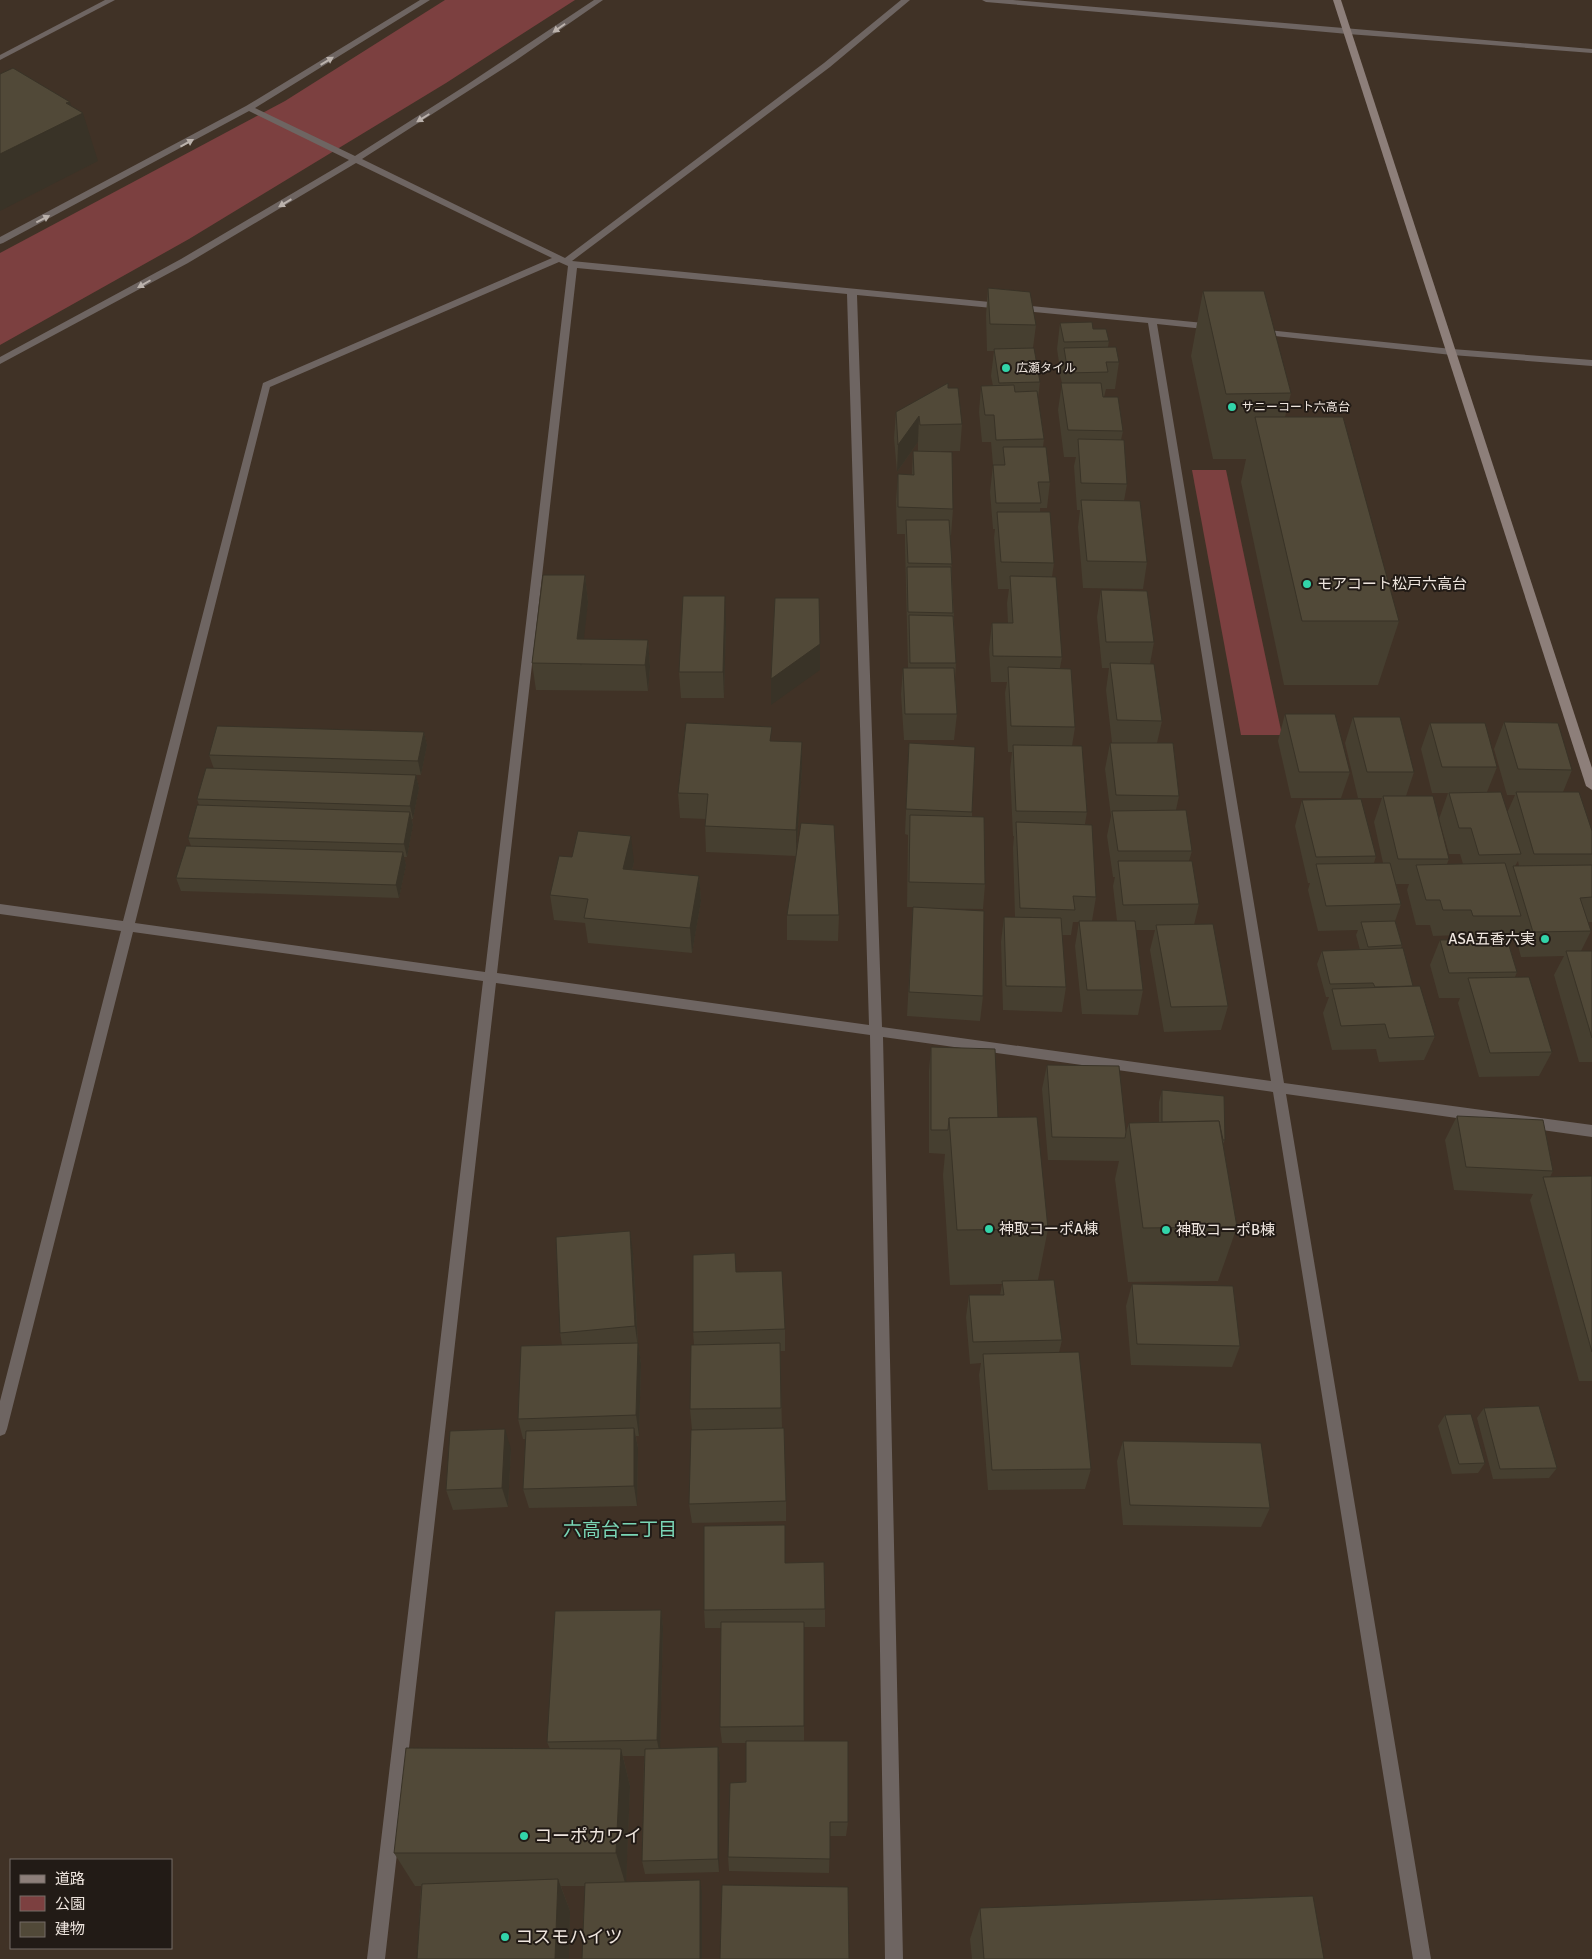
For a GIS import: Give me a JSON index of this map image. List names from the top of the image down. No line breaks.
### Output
{"districts":["六高台二丁目"],"places":["広瀬タイル","サニーコート六高台","モアコート松戸六高台","ASA五香六実","神取コーポA棟","神取コーポB棟","コーポカワイ","コスモハイツ"],"legend":["道路","公園","建物"]}
